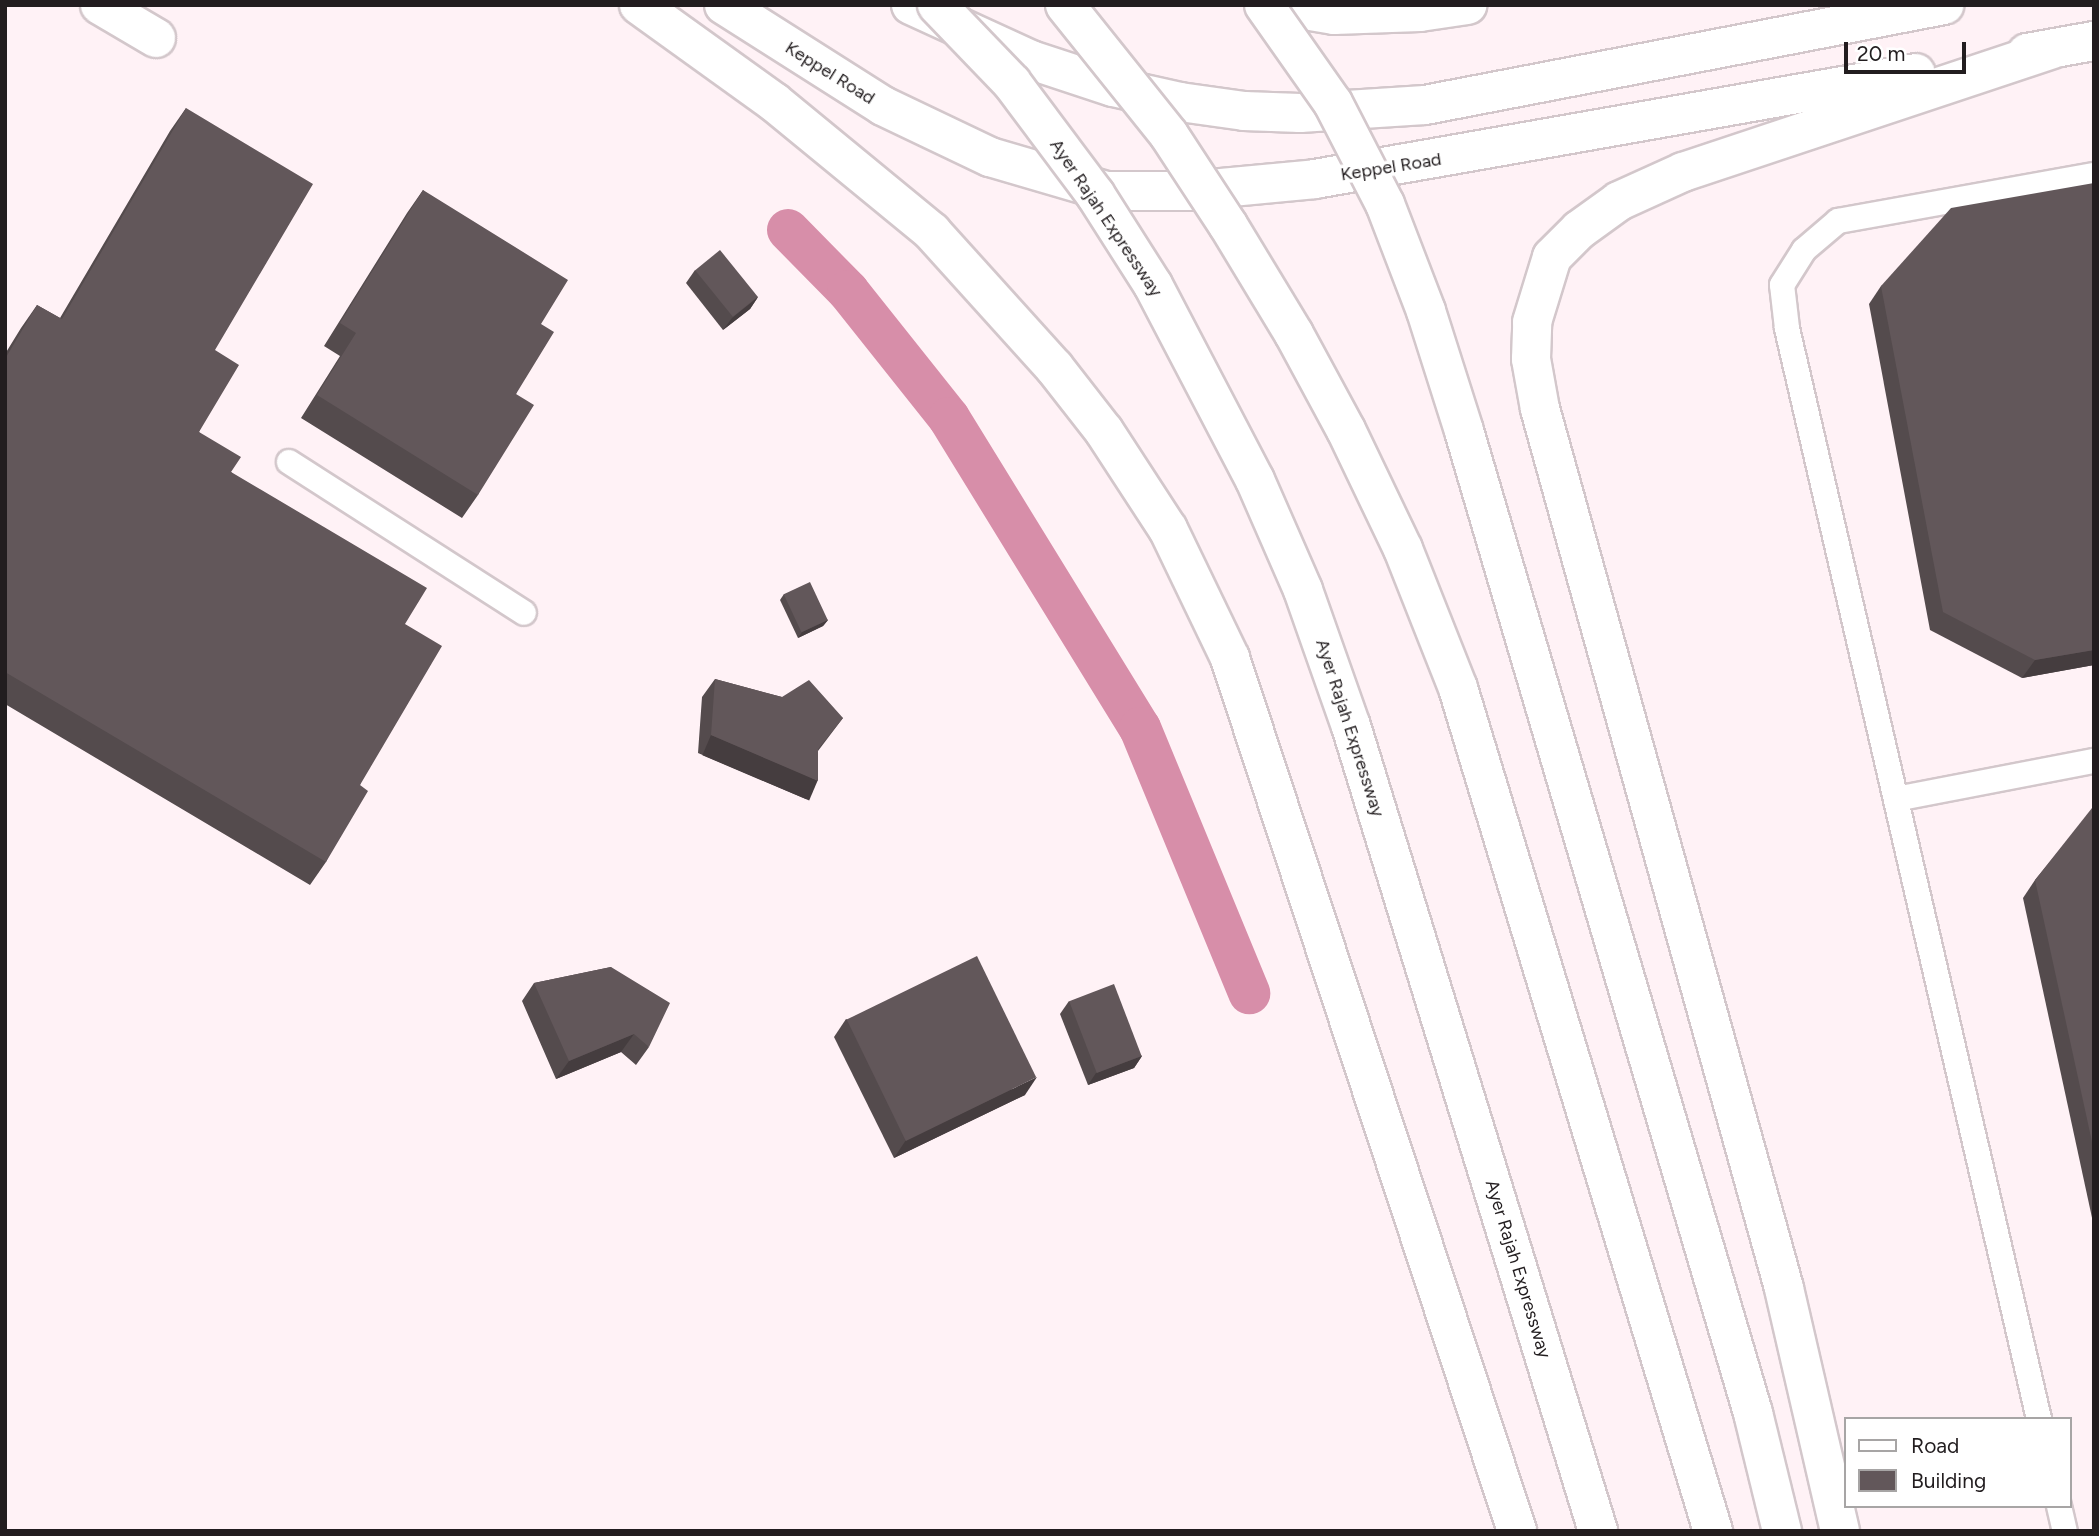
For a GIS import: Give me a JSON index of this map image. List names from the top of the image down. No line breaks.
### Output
{"streets":{"main road":["Keppel Road","Ayer Rajah Expressway"]},"legend":["Road","Building"],"scale_bar":"20 m"}
